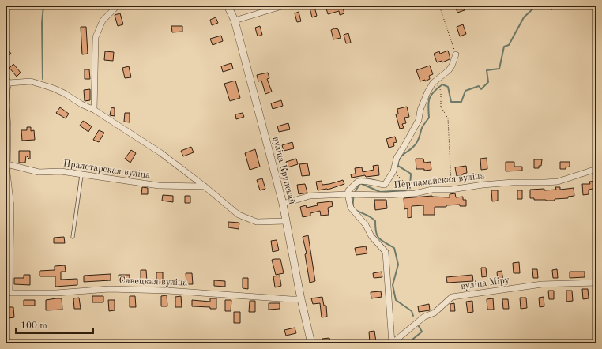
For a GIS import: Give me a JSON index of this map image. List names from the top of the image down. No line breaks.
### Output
{"streets":{"street":["Пралетарская вуліца","вуліца Крупскай","Першамайская вуліца","Савецкая вуліца","вуліца Міру"]},"crossings":[["вуліца Крупскай","Першамайская вуліца"],["вуліца Крупскай","Савецкая вуліца"]],"scale_bar":"100 m"}
